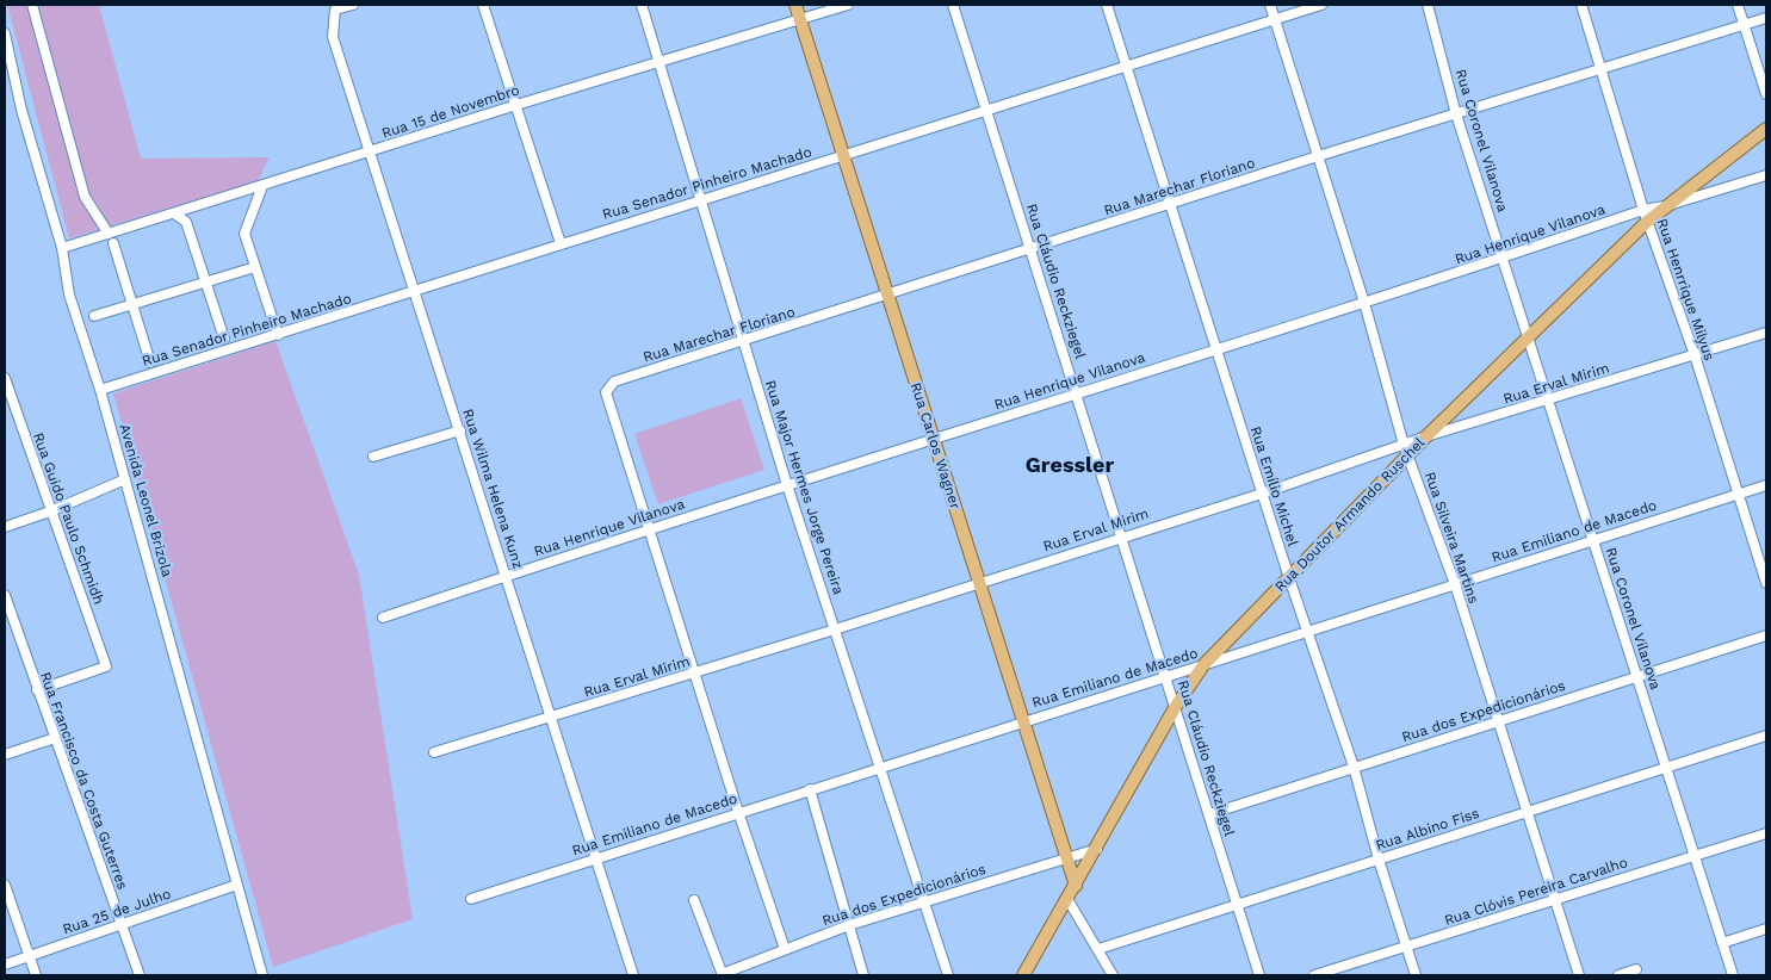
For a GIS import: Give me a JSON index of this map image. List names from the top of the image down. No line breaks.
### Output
{"streets":{"main road":["Rua Carlos Wagner","Rua Doutor Armando Ruschel"],"street":["Rua 15 de Novembro","Rua Coronel Vilanova","Rua Senador Pinheiro Machado","Rua Marechar Floriano","Rua Henrique Vilanova","Rua Cláudio Reckziegel","Rua Henrrique Milyus","Rua Erval Mirim","Rua Emílio Michel","Rua Major Hermes Jorge Pereira","Rua Wilma Helena Kunz","Avenida Leonel Brizola","Rua Guido Paulo Schmidh","Rua Emiliano de Macedo","Rua Silveira Martins","Rua dos Expedicionários","Rua Francisco da Costa Guterres","Rua Albino Fiss","Rua Clóvis Pereira Carvalho","Rua 25 de Julho"]},"crossings":[["Rua 15 de Novembro","Rua Carlos Wagner"],["Rua 15 de Novembro","Rua Major Hermes Jorge Pereira"],["Rua 15 de Novembro","Rua Wilma Helena Kunz"],["Rua 15 de Novembro","Avenida Leonel Brizola"],["Rua Coronel Vilanova","Rua Marechar Floriano"],["Rua Coronel Vilanova","Rua Henrique Vilanova"],["Rua Coronel Vilanova","Rua Erval Mirim"],["Rua Coronel Vilanova","Rua Doutor Armando Ruschel"],["Rua Coronel Vilanova","Rua Emiliano de Macedo"],["Rua Coronel Vilanova","Rua dos Expedicionários"],["Rua Coronel Vilanova","Rua Albino Fiss"],["Rua Coronel Vilanova","Rua Clóvis Pereira Carvalho"],["Rua Senador Pinheiro Machado","Rua Cláudio Reckziegel"],["Rua Senador Pinheiro Machado","Rua Carlos Wagner"],["Rua Senador Pinheiro Machado","Rua Emílio Michel"],["Rua Senador Pinheiro Machado","Rua Major Hermes Jorge Pereira"],["Rua Senador Pinheiro Machado","Rua Wilma Helena Kunz"],["Rua Senador Pinheiro Machado","Avenida Leonel Brizola"],["Rua Senador Pinheiro Machado","Rua Silveira Martins"],["Rua Marechar Floriano","Rua Henrique Vilanova"],["Rua Marechar Floriano","Rua Cláudio Reckziegel"],["Rua Marechar Floriano","Rua Henrrique Milyus"],["Rua Marechar Floriano","Rua Carlos Wagner"],["Rua Marechar Floriano","Rua Emílio Michel"],["Rua Marechar Floriano","Rua Major Hermes Jorge Pereira"],["Rua Marechar Floriano","Rua Silveira Martins"],["Rua Henrique Vilanova","Rua Cláudio Reckziegel"],["Rua Henrique Vilanova","Rua Henrrique Milyus"],["Rua Henrique Vilanova","Rua Carlos Wagner"],["Rua Henrique Vilanova","Rua Emílio Michel"],["Rua Henrique Vilanova","Rua Major Hermes Jorge Pereira"],["Rua Henrique Vilanova","Rua Wilma Helena Kunz"],["Rua Henrique Vilanova","Rua Doutor Armando Ruschel"],["Rua Henrique Vilanova","Rua Silveira Martins"],["Rua Cláudio Reckziegel","Rua Erval Mirim"],["Rua Cláudio Reckziegel","Rua Doutor Armando Ruschel"],["Rua Cláudio Reckziegel","Rua Emiliano de Macedo"],["Rua Cláudio Reckziegel","Rua dos Expedicionários"],["Rua Cláudio Reckziegel","Rua Albino Fiss"],["Rua Henrrique Milyus","Rua Erval Mirim"],["Rua Henrrique Milyus","Rua Doutor Armando Ruschel"],["Rua Henrrique Milyus","Rua Emiliano de Macedo"],["Rua Erval Mirim","Rua Carlos Wagner"],["Rua Erval Mirim","Rua Emílio Michel"],["Rua Erval Mirim","Rua Major Hermes Jorge Pereira"],["Rua Erval Mirim","Rua Wilma Helena Kunz"],["Rua Erval Mirim","Rua Doutor Armando Ruschel"],["Rua Erval Mirim","Rua Silveira Martins"],["Rua Carlos Wagner","Rua Doutor Armando Ruschel"],["Rua Carlos Wagner","Rua Emiliano de Macedo"],["Rua Carlos Wagner","Rua dos Expedicionários"],["Rua Emílio Michel","Rua Doutor Armando Ruschel"],["Rua Emílio Michel","Rua Emiliano de Macedo"],["Rua Emílio Michel","Rua dos Expedicionários"],["Rua Emílio Michel","Rua Albino Fiss"],["Rua Emílio Michel","Rua Clóvis Pereira Carvalho"],["Rua Major Hermes Jorge Pereira","Rua Emiliano de Macedo"],["Rua Major Hermes Jorge Pereira","Rua dos Expedicionários"],["Rua Wilma Helena Kunz","Rua Emiliano de Macedo"],["Avenida Leonel Brizola","Rua 25 de Julho"],["Rua Doutor Armando Ruschel","Rua Emiliano de Macedo"],["Rua Doutor Armando Ruschel","Rua Silveira Martins"],["Rua Doutor Armando Ruschel","Rua dos Expedicionários"],["Rua Guido Paulo Schmidh","Rua Francisco da Costa Guterres"],["Rua Emiliano de Macedo","Rua Silveira Martins"],["Rua Silveira Martins","Rua dos Expedicionários"],["Rua Silveira Martins","Rua Albino Fiss"],["Rua Silveira Martins","Rua Clóvis Pereira Carvalho"],["Rua Francisco da Costa Guterres","Rua 25 de Julho"]],"districts":["Gressler"]}
